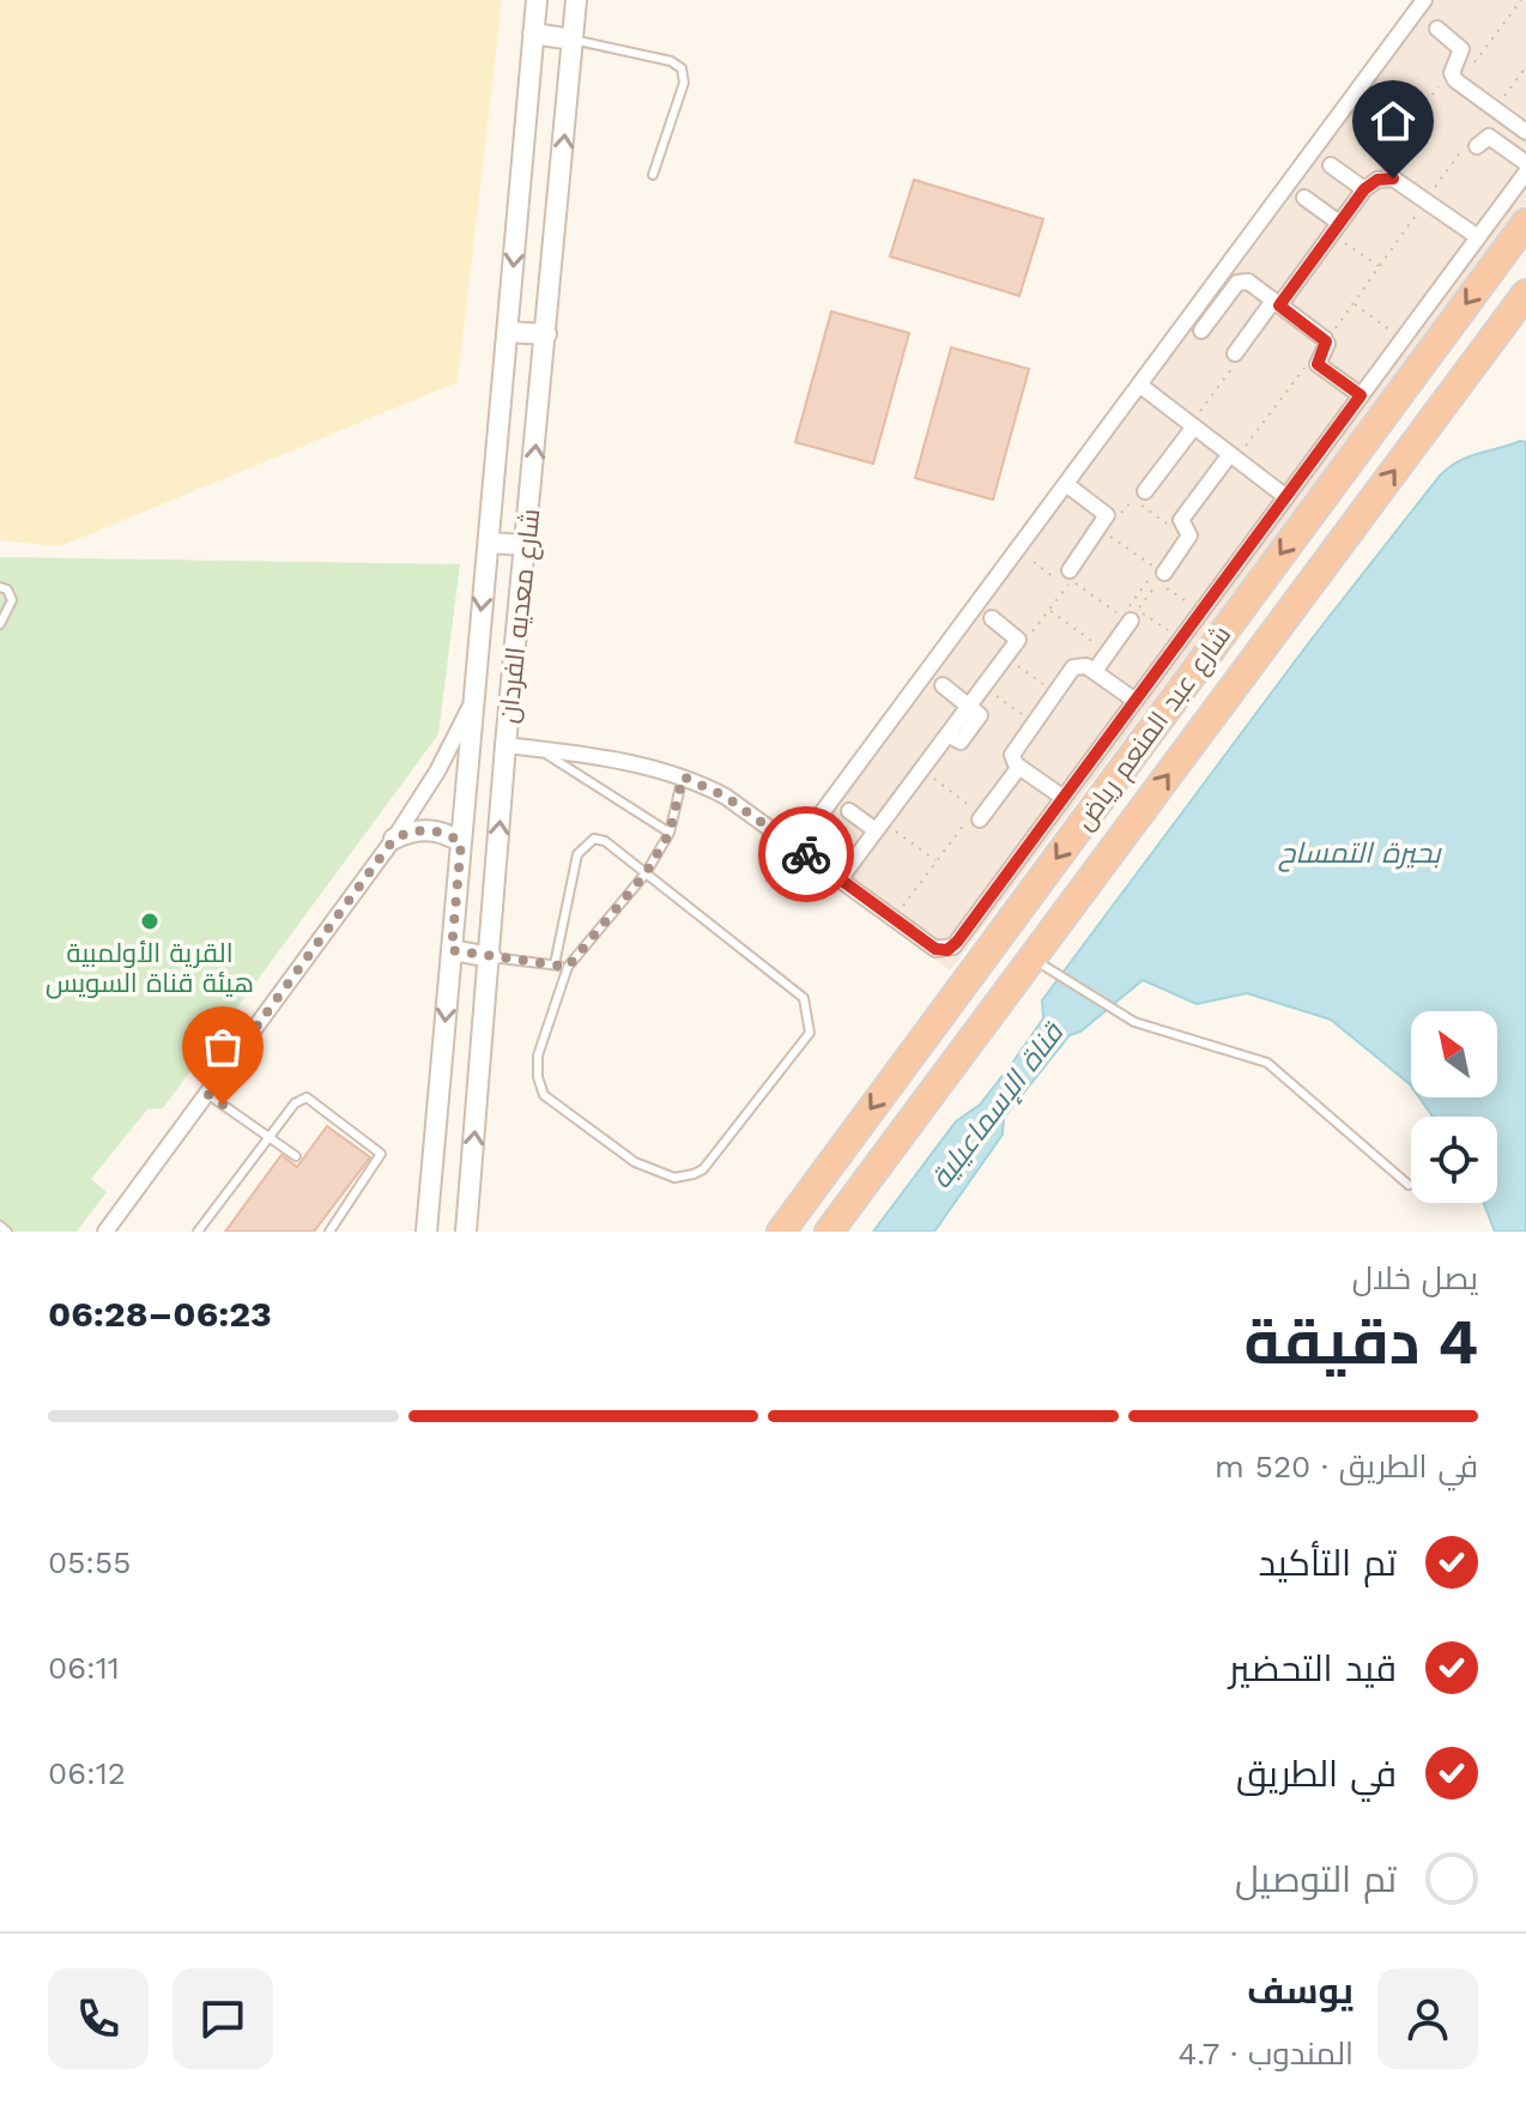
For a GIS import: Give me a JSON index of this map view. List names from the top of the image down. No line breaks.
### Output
{"streets":{"highway":["شارع عبد المنعم رياض"],"street":["شارع معديه الفردان"]},"water":["بحيرة التمساح","قناة الإسماعيلية"],"places":["القرية الأولمبية هيئة قناة السويس"],"north":"top left","page":{"heading":["4 دقيقة","يصل خلال","06:23–06:28"],"panel":["يوسف","المندوب · 4.7"],"bar":"في الطريق · 520 m","list":[["تم التأكيد","05:55"],["قيد التحضير","06:11"],["في الطريق","06:12"],"تم التوصيل"]}}
